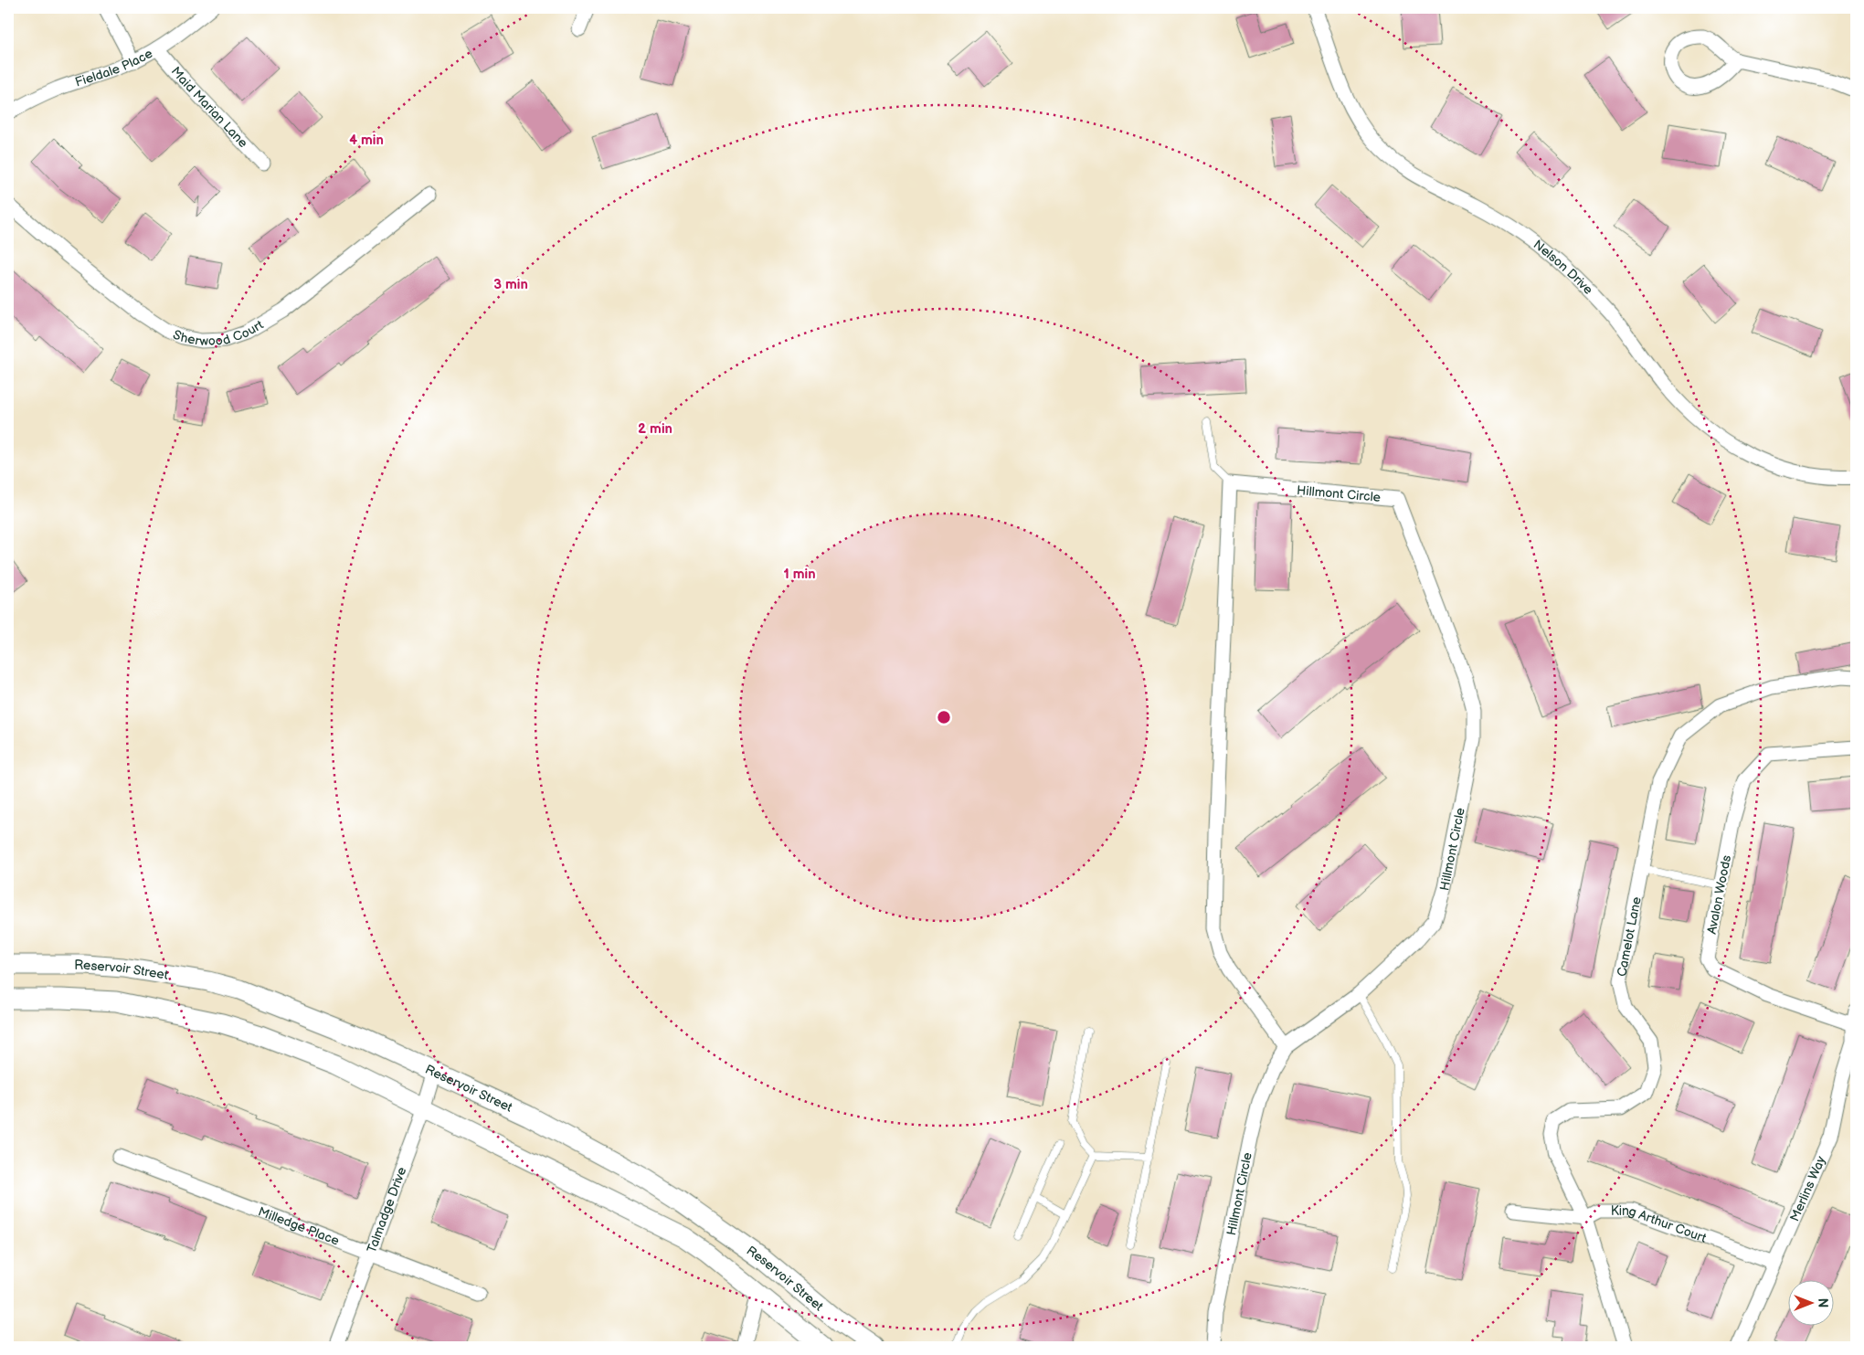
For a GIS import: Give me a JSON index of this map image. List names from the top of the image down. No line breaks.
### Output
{"streets":{"main road":["Reservoir Street"],"street":["Fieldale Place","Maid Marian Lane","Nelson Drive","Sherwood Court","Hillmont Circle","Avalon Woods","Camelot Lane","Merlins Way","Talmadge Drive","King Arthur Court","Milledge Place"]},"crossings":[["Fieldale Place","Maid Marian Lane"],["Avalon Woods","Merlins Way"],["Camelot Lane","King Arthur Court"],["Reservoir Street","Talmadge Drive"],["Merlins Way","King Arthur Court"],["Talmadge Drive","Milledge Place"]],"north":"right","rings":["4 min","3 min","2 min","1 min"]}
